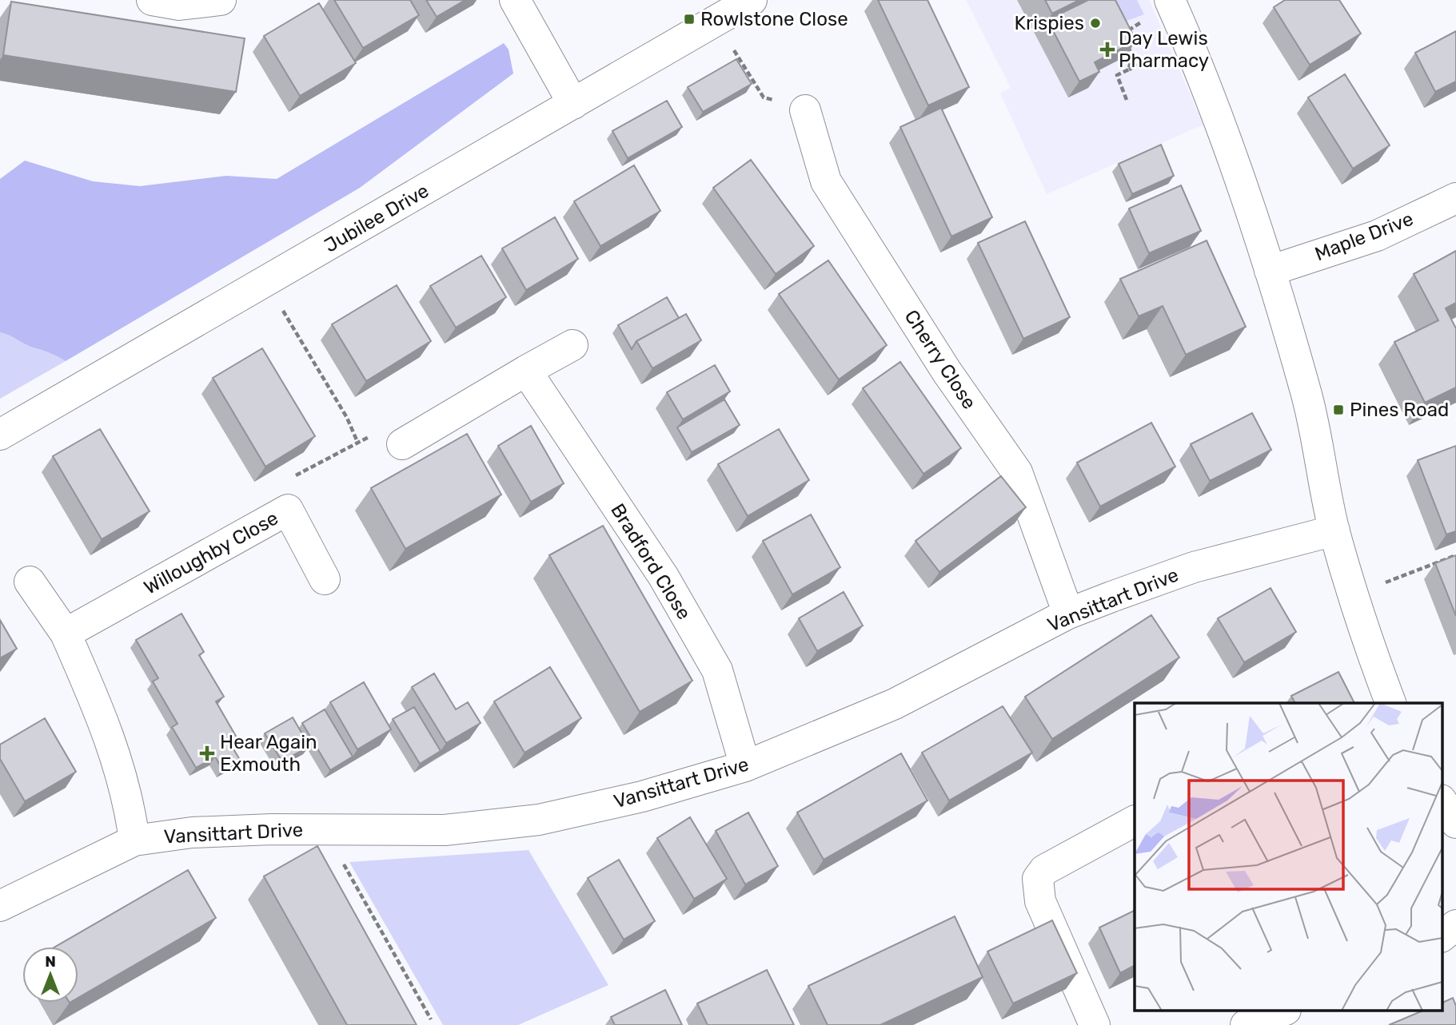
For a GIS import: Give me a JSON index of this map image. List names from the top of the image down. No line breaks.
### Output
{"streets":{"street":["Jubilee Drive","Maple Drive","Cherry Close","Willoughby Close","Bradford Close","Vansittart Drive"]},"crossings":[["Cherry Close","Vansittart Drive"],["Bradford Close","Vansittart Drive"]],"places":{"transit":["Rowlstone Close","Pines Road"],"other":["Krispies"],"health":["Day Lewis Pharmacy","Hear Again Exmouth"]},"north":"top"}
